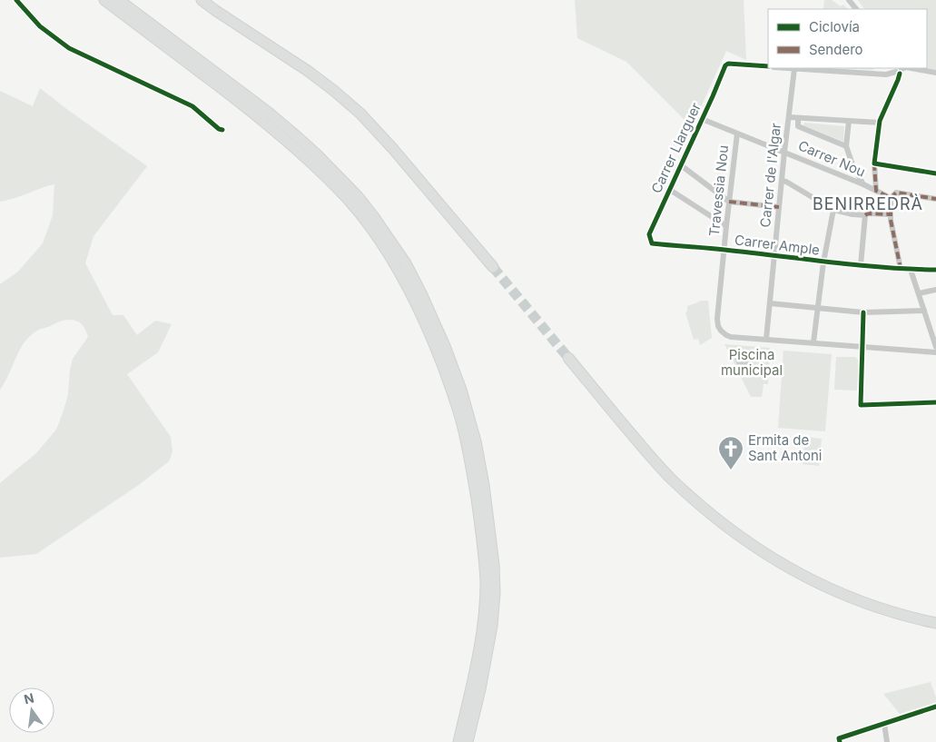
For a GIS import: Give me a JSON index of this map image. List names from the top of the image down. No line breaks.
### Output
{"streets":{"street":["Carrer Llarguer","Carrer Nou","Carrer de l'Algar","Travessia Nou","Carrer Ample"]},"crossings":[["Carrer Llarguer","Carrer Nou"],["Carrer Llarguer","Carrer Ample"],["Carrer Nou","Carrer de l'Algar"],["Carrer Nou","Travessia Nou"],["Carrer de l'Algar","Travessia Nou"],["Carrer de l'Algar","Carrer Ample"],["Travessia Nou","Carrer Ample"]],"districts":["BENIRREDRÀ"],"parks":["Piscina municipal"],"places":{"church":["Ermita de Sant Antoni"]},"legend":["Ciclovía","Sendero"],"north":"top"}
